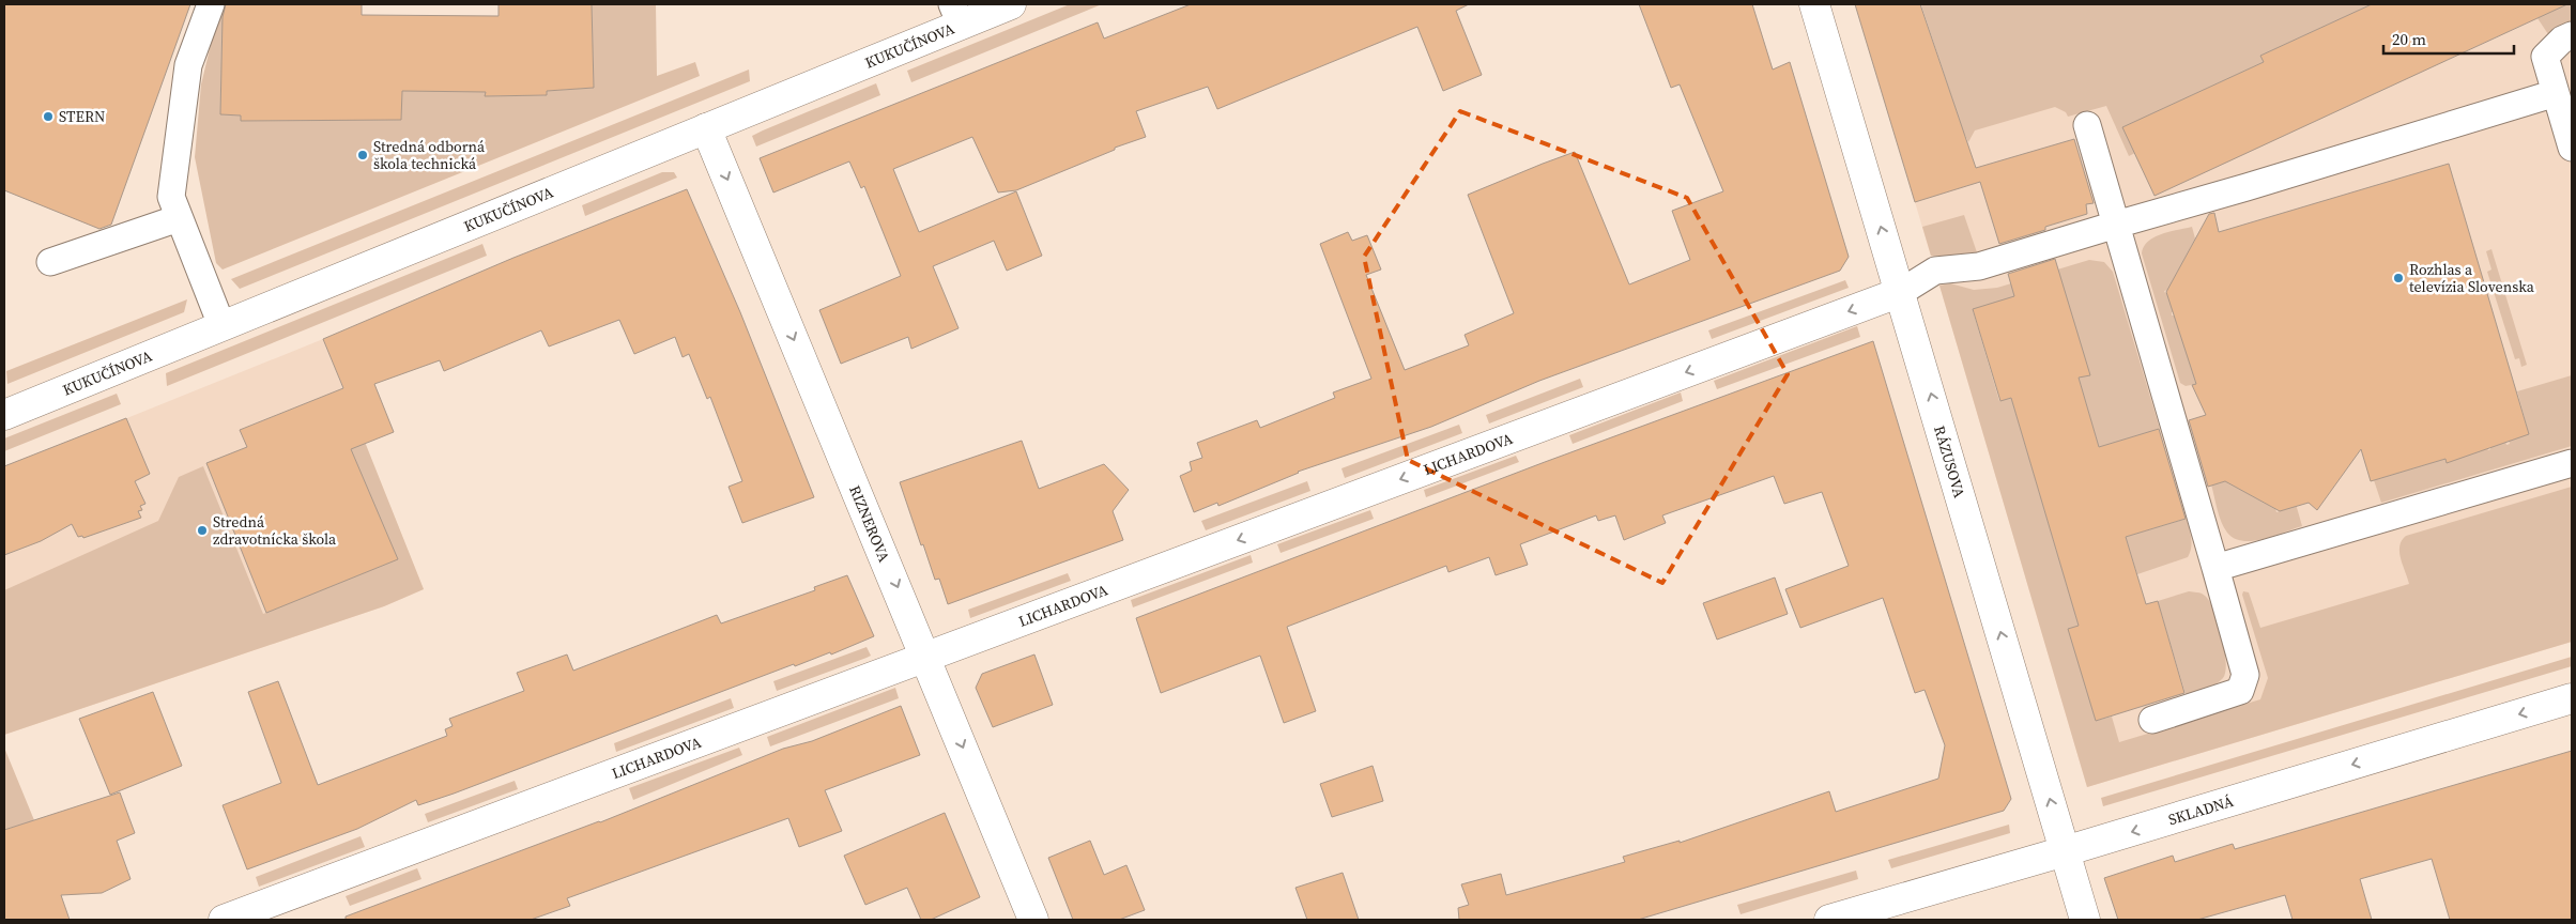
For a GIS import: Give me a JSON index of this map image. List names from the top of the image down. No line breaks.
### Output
{"streets":{"street":["KUKUČÍNOVA","LICHARDOVA","RÁZUSOVA","RIZNEROVA","SKLADNÁ"]},"crossings":[["KUKUČÍNOVA","RIZNEROVA"],["LICHARDOVA","RÁZUSOVA"],["LICHARDOVA","RIZNEROVA"],["RÁZUSOVA","SKLADNÁ"]],"one_way":["LICHARDOVA","RÁZUSOVA","RIZNEROVA","SKLADNÁ"],"places":["STERN","Stredná odborná škola technická","Rozhlas a televízia Slovenska","Stredná zdravotnícka škola"],"scale_bar":"20 m"}
